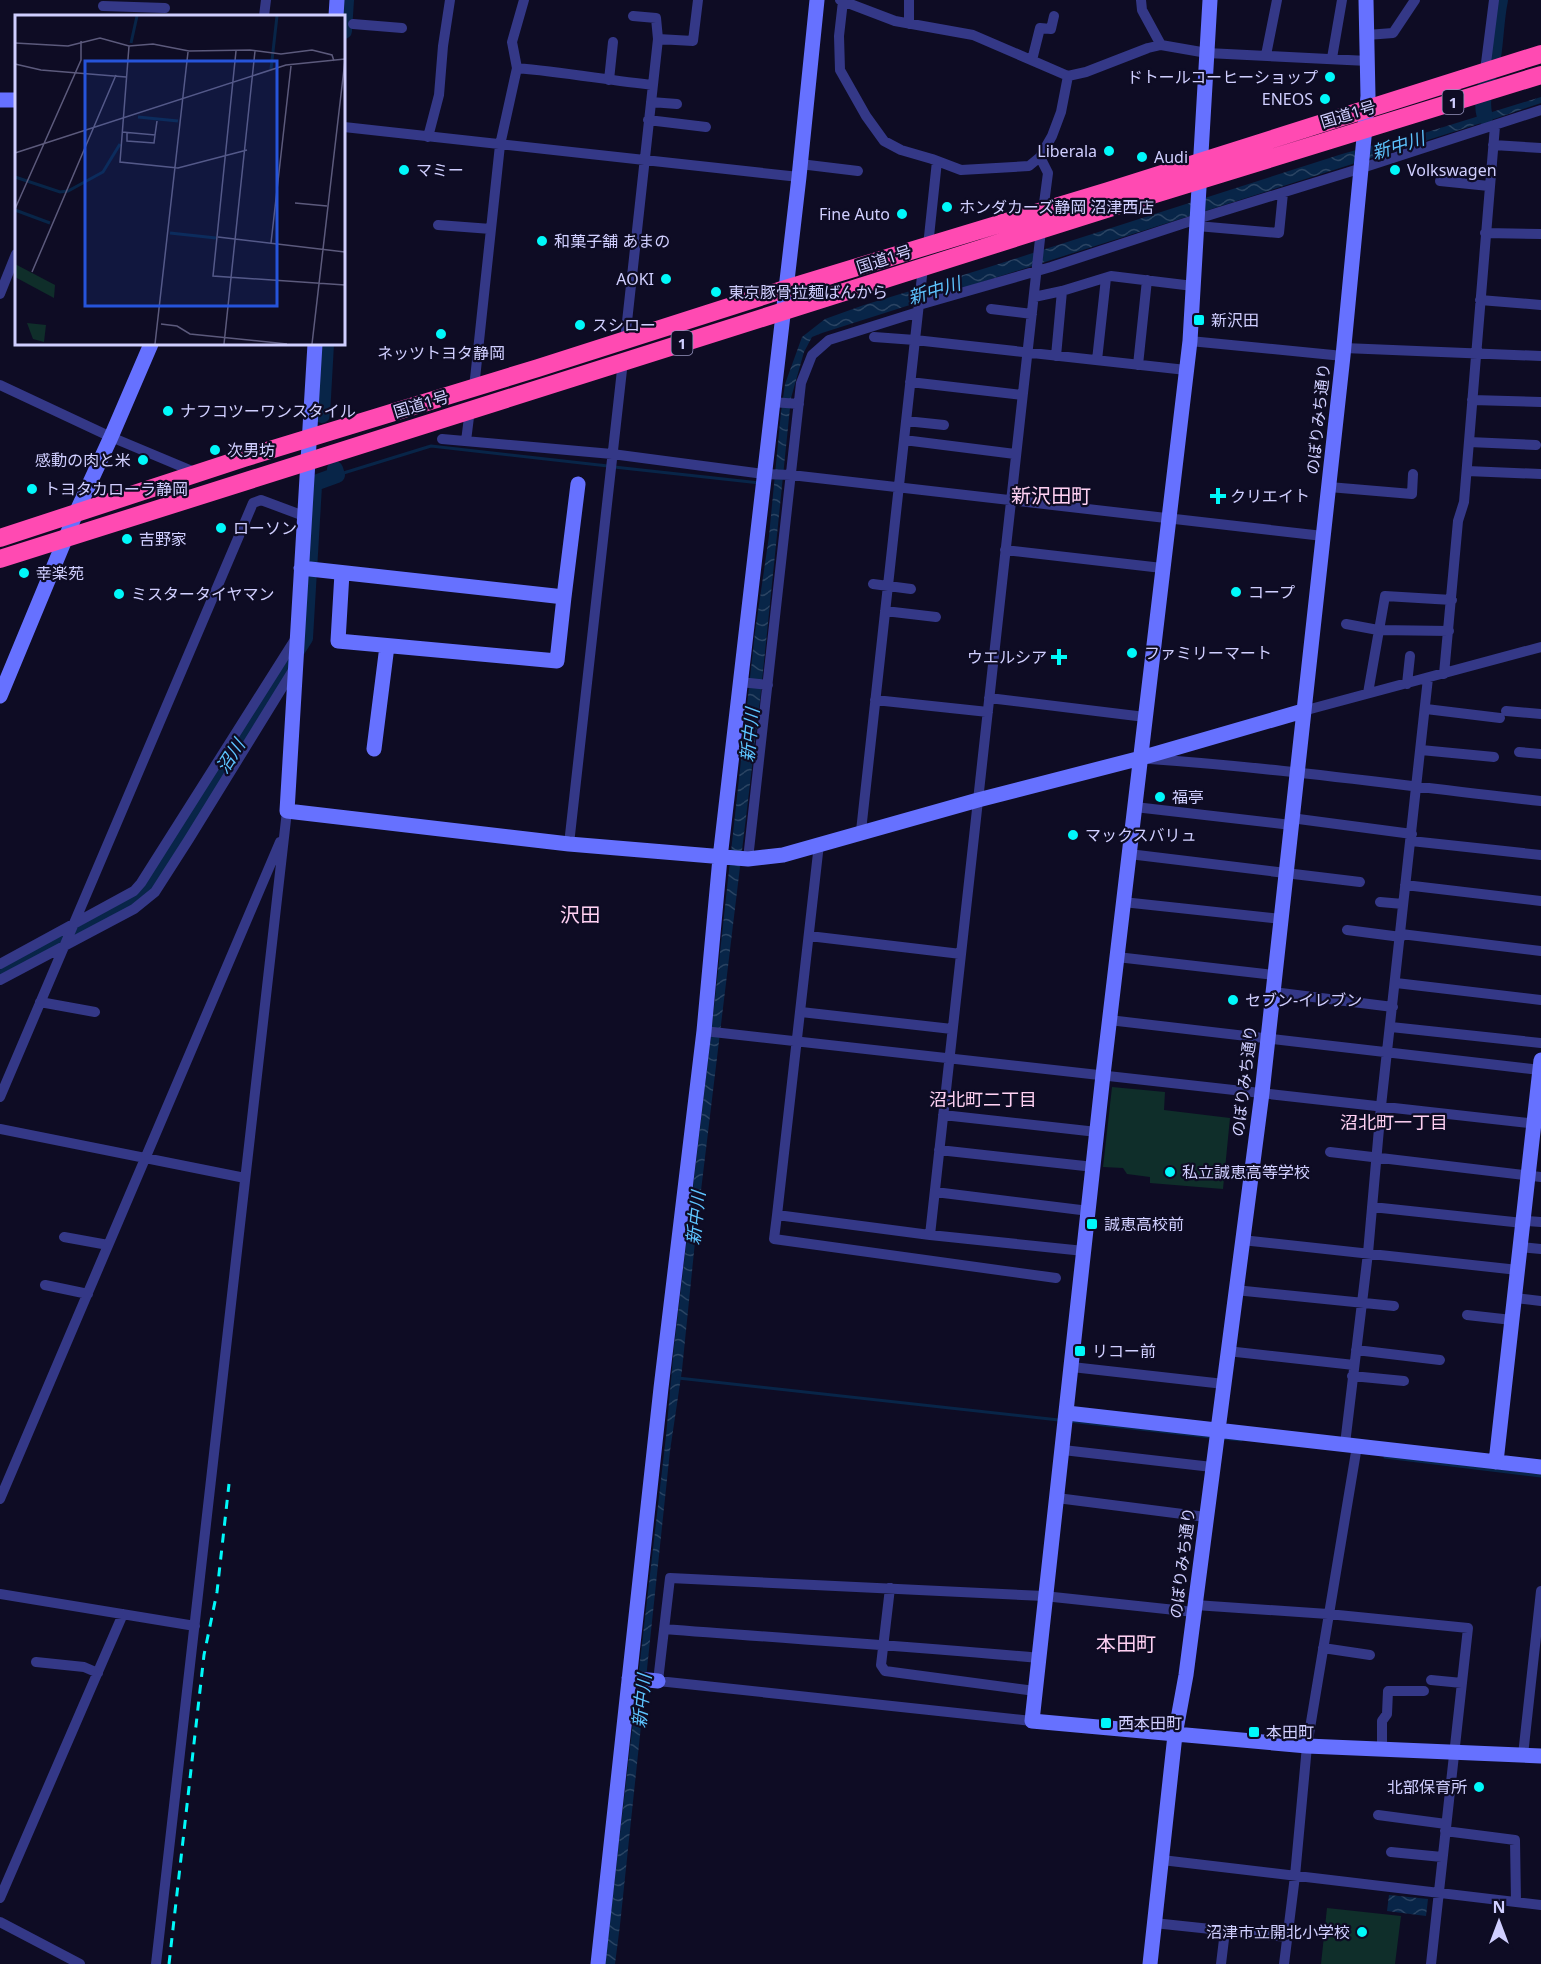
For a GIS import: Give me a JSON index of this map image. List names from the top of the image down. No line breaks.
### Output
{"streets":{"highway":["1","国道1号"],"street":["のぼりみち通り"]},"crossings":[["国道1号","のぼりみち通り"]],"districts":["新沢田町","沢田","沼北町二丁目","沼北町一丁目","本田町"],"water":["新中川","沼川"],"places":{"other":["ドトールコーヒーショップ","ENEOS","Liberala","Audi","マミー","Volkswagen","ホンダカーズ静岡 沼津西店","Fine Auto","和菓子舗 あまの","AOKI","東京豚骨拉麺ばんから","スシロー","ネッツトヨタ静岡","ナフコツーワンスタイル","次男坊","感動の肉と米","トヨタカローラ静岡","ローソン","吉野家","幸楽苑","コープ","ミスタータイヤマン","ファミリーマート","福亭","マックスバリュ","セブン-イレブン","私立誠恵高等学校","北部保育所","沼津市立開北小学校"],"transit":["新沢田","誠恵高校前","リコー前","西本田町","本田町"],"health":["クリエイト","ウエルシア"]},"north":"top"}
